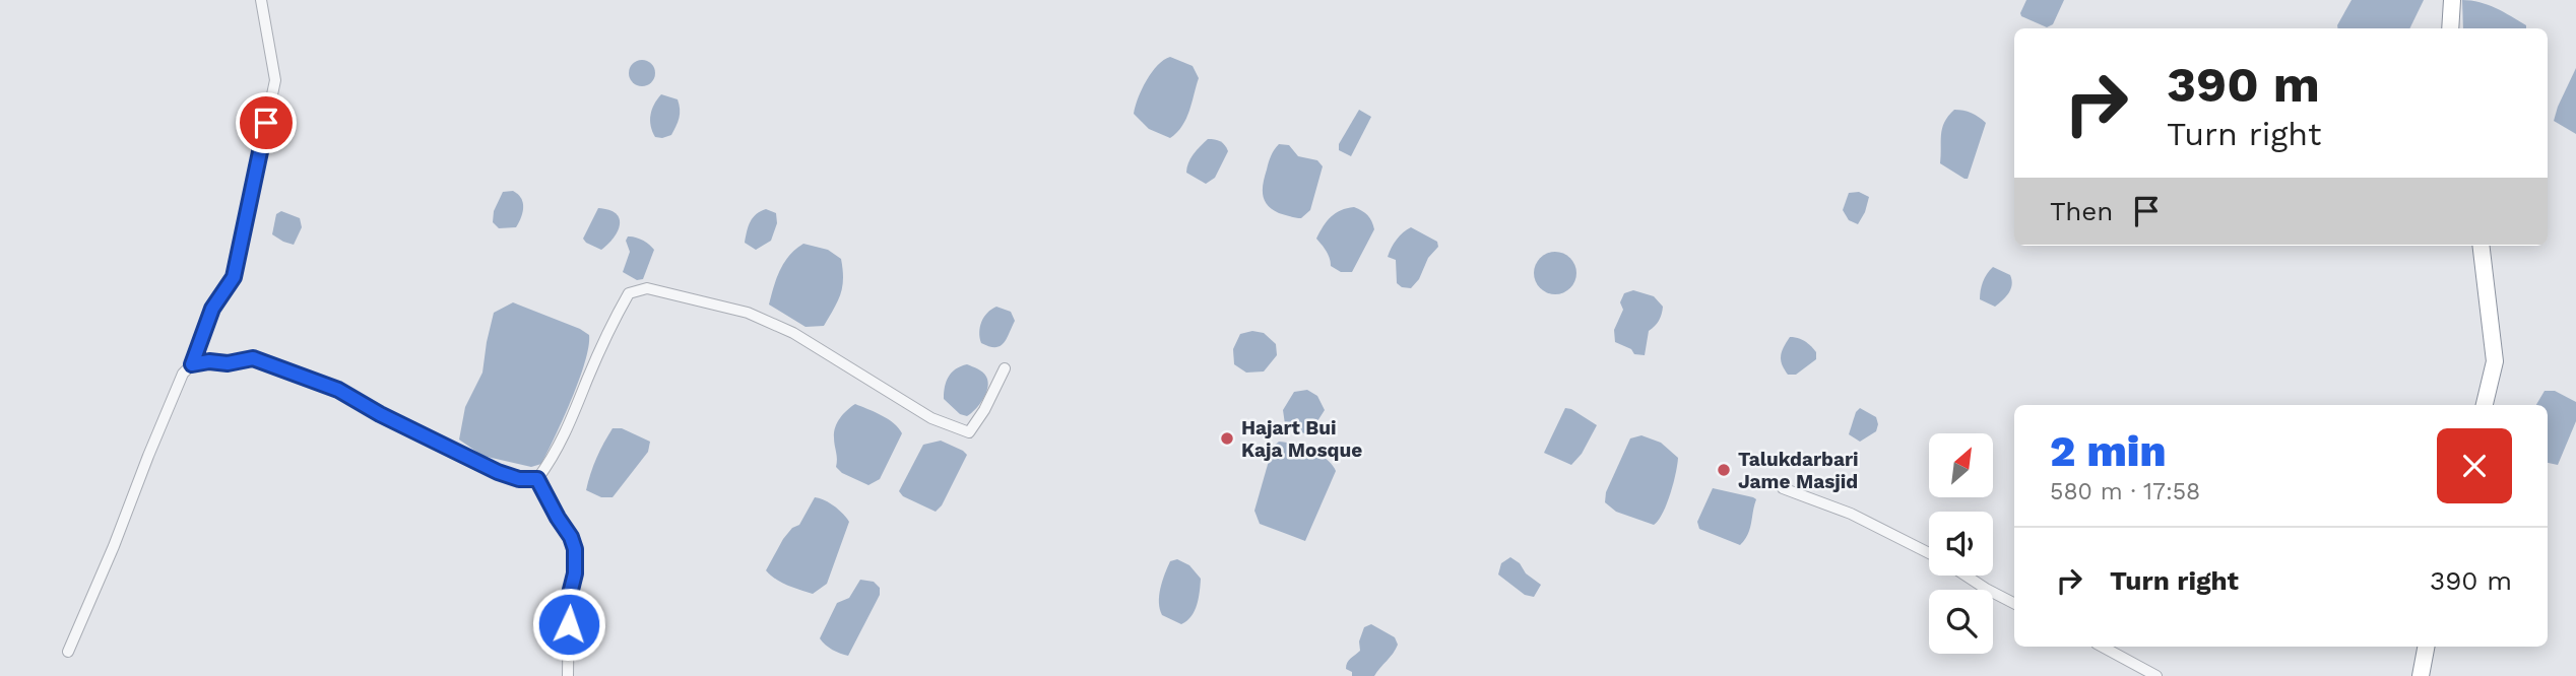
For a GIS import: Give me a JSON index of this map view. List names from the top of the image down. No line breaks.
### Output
{"places":["Hajart Bui Kaja Mosque","Talukdarbari Jame Masjid"],"north":"top right","page":{"turn":["390 m","Turn right"],"then":"Then","heading":["2 min","580 m · 17:58"],"list":[{"name":"Turn right","value":"390 m"}]}}
